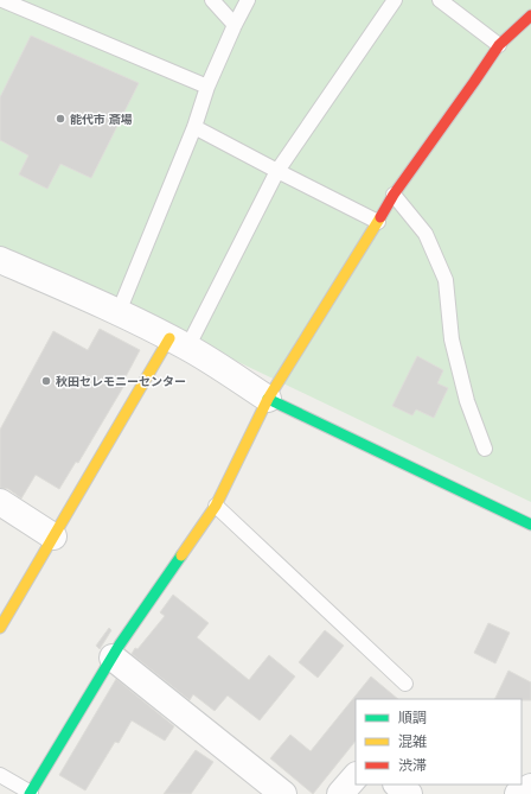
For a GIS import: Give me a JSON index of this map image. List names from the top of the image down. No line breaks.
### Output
{"places":["能代市 斎場","秋田セレモニーセンター"],"legend":["順調","混雑","渋滞"]}
